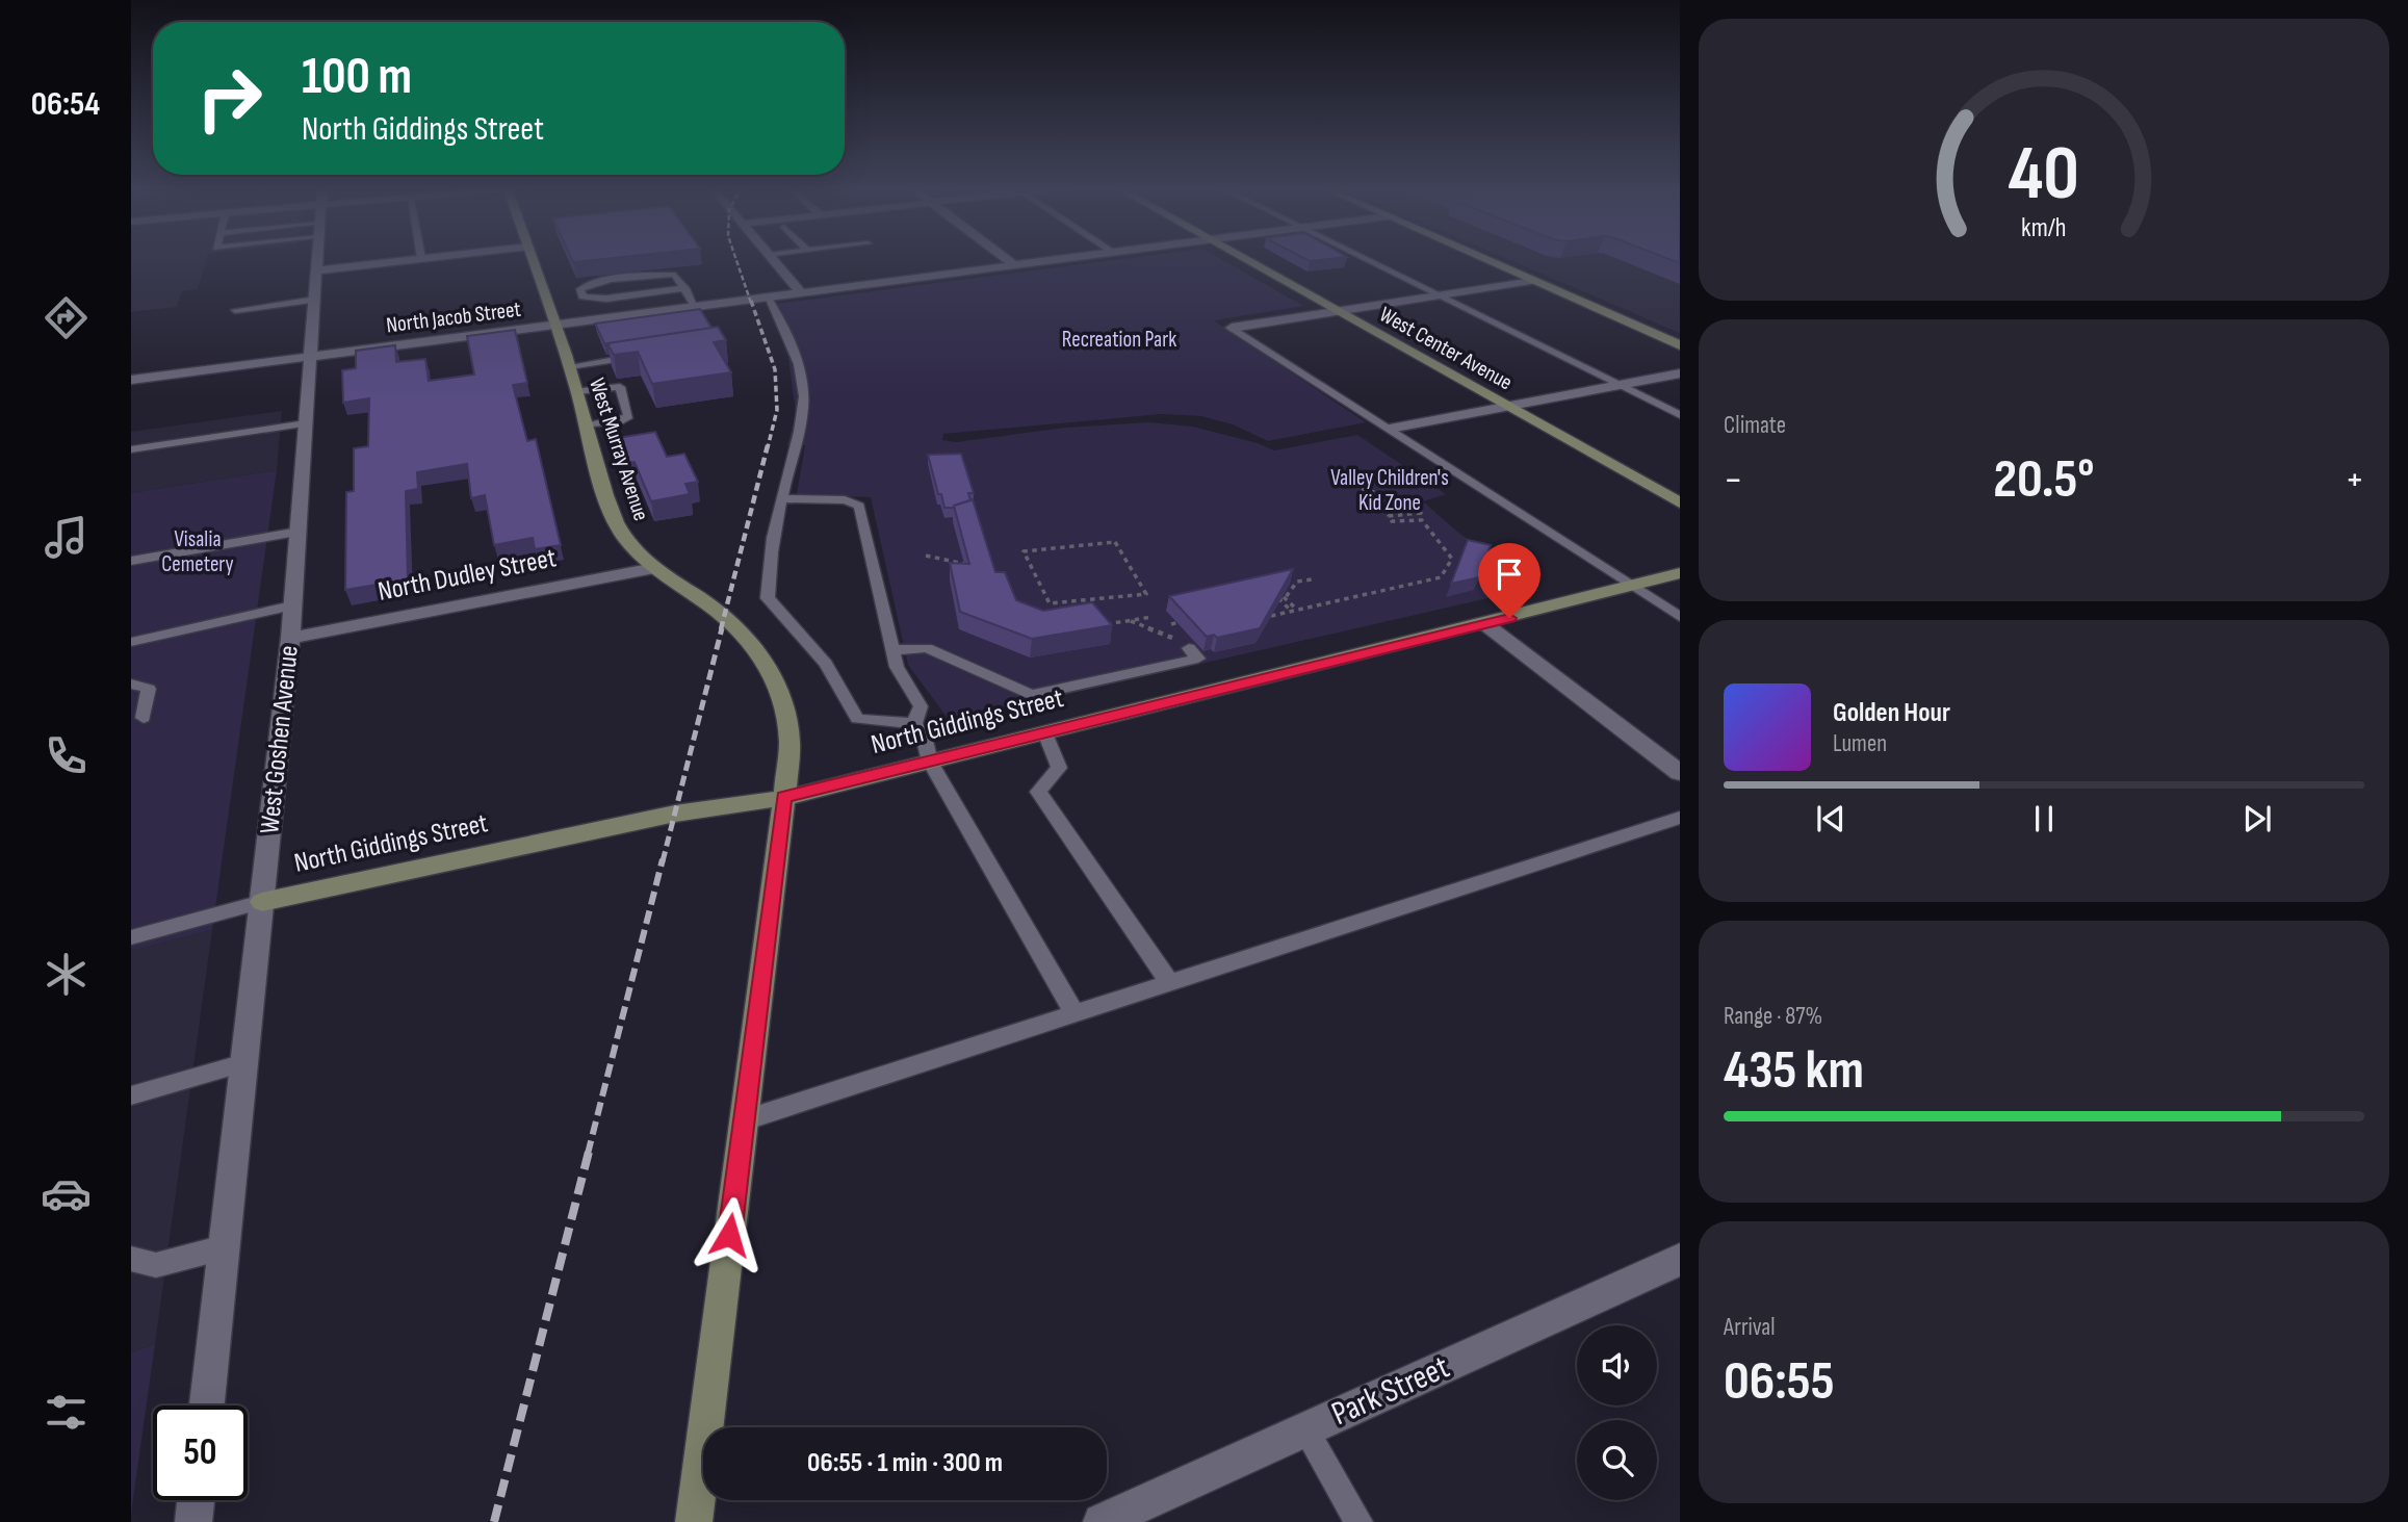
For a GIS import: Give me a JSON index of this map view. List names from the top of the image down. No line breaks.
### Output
{"streets":{"street":["North Jacob Street","West Center Avenue","West Murray Avenue","North Dudley Street","North Giddings Street","West Goshen Avenue","Park Street"]},"crossings":[["North Jacob Street","West Murray Avenue"],["North Jacob Street","West Goshen Avenue"],["West Murray Avenue","North Dudley Street"],["West Murray Avenue","North Giddings Street"],["North Dudley Street","West Goshen Avenue"],["North Giddings Street","West Goshen Avenue"]],"parks":["Recreation Park","Valley Children's Kid Zone","Visalia Cemetery"],"page":{"tabs":"06:54","turn":["100 m","North Giddings Street"],"tile":["Climate",["Range · 87%","435 km"],["Arrival","06:55"]],"heat":["−","20.5°","+"],"song":["Golden Hour","Lumen"],"limit":"50","trip":"06:55 · 1 min · 300 m","gauge":["40","km/h"]}}
